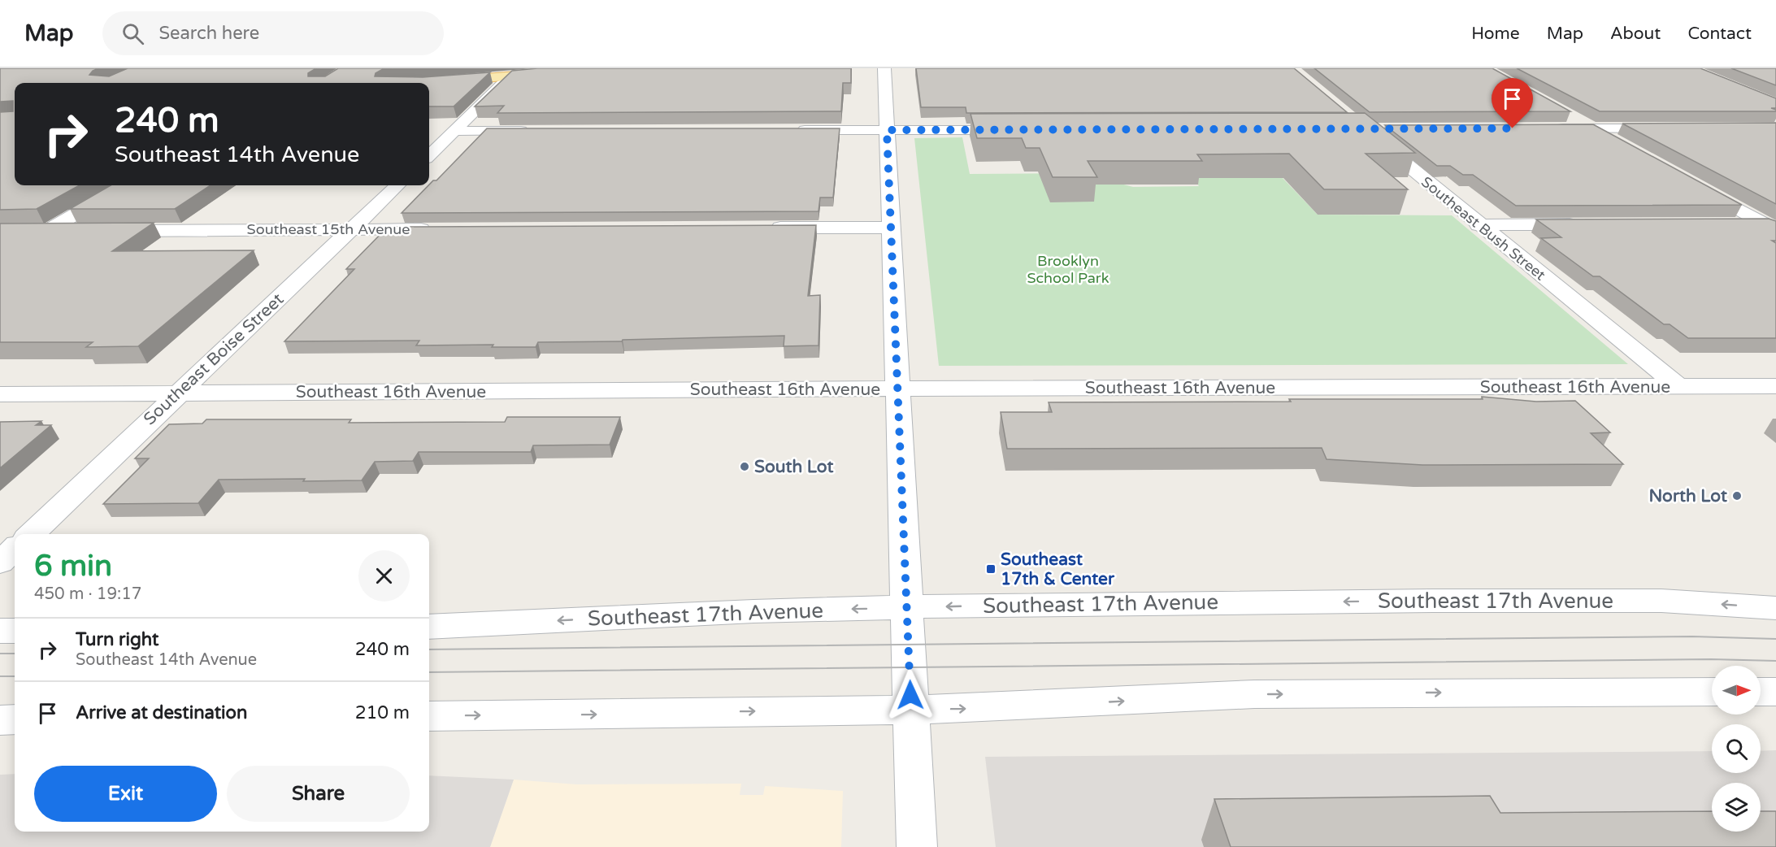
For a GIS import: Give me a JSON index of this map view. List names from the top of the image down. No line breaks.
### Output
{"streets":{"street":["Southeast Bush Street","Southeast 15th Avenue","Southeast Boise Street","Southeast 16th Avenue","Southeast 17th Avenue"]},"crossings":[["Southeast Bush Street","Southeast 16th Avenue"],["Southeast 15th Avenue","Southeast Boise Street"],["Southeast Boise Street","Southeast 16th Avenue"]],"parks":["Brooklyn School Park"],"places":{"other":["South Lot","North Lot"],"transit":["Southeast 17th & Center"]},"north":"right","page":{"header":"Map","search":"Search here","nav":["Home","Map","About","Contact"],"turn":["240 m","Southeast 14th Avenue"],"heading":["6 min","450 m · 19:17"],"list":[{"name":"Turn right","note":"Southeast 14th Avenue","value":"240 m"},{"name":"Arrive at destination","value":"210 m"}],"buttons":["Exit","Share"]}}
